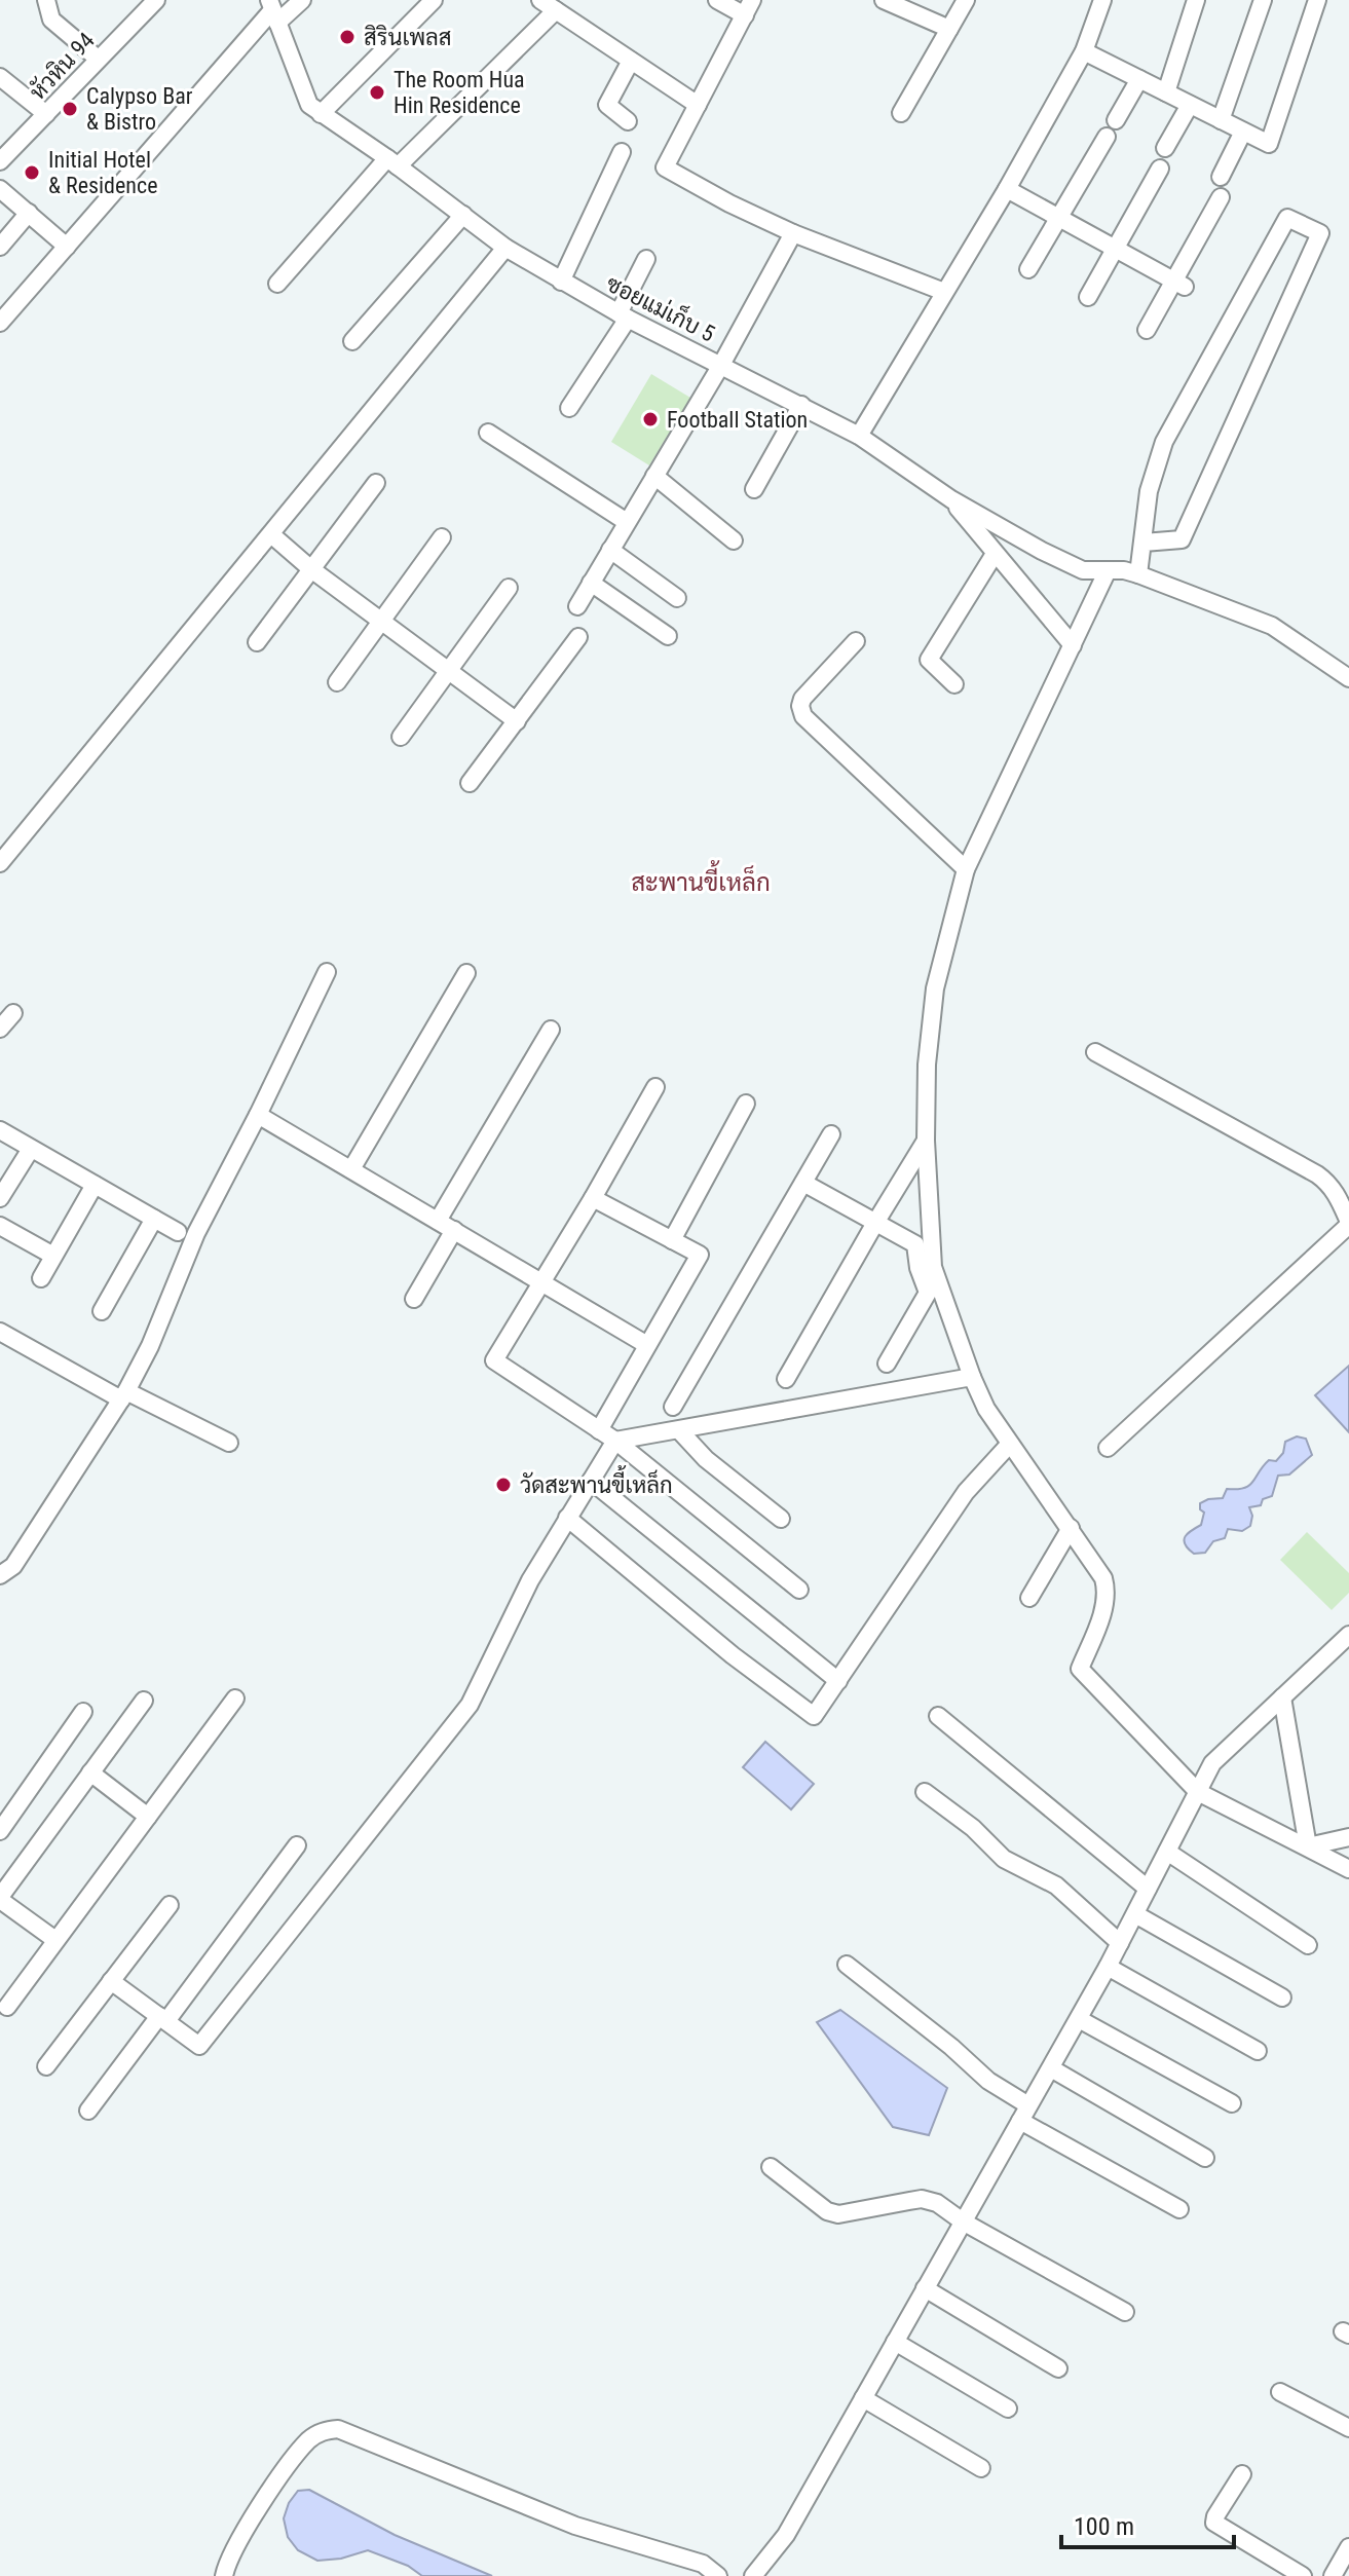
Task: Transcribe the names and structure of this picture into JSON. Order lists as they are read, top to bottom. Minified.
{"streets":{"street":["หัวหิน 94","ซอยแม่เก็บ 5"]},"districts":["สะพานขี้เหล็ก"],"places":["สิรินเพลส","The Room Hua Hin Residence","Calypso Bar & Bistro","Initial Hotel & Residence","Football Station","วัดสะพานขี้เหล็ก"],"scale_bar":"100 m"}
